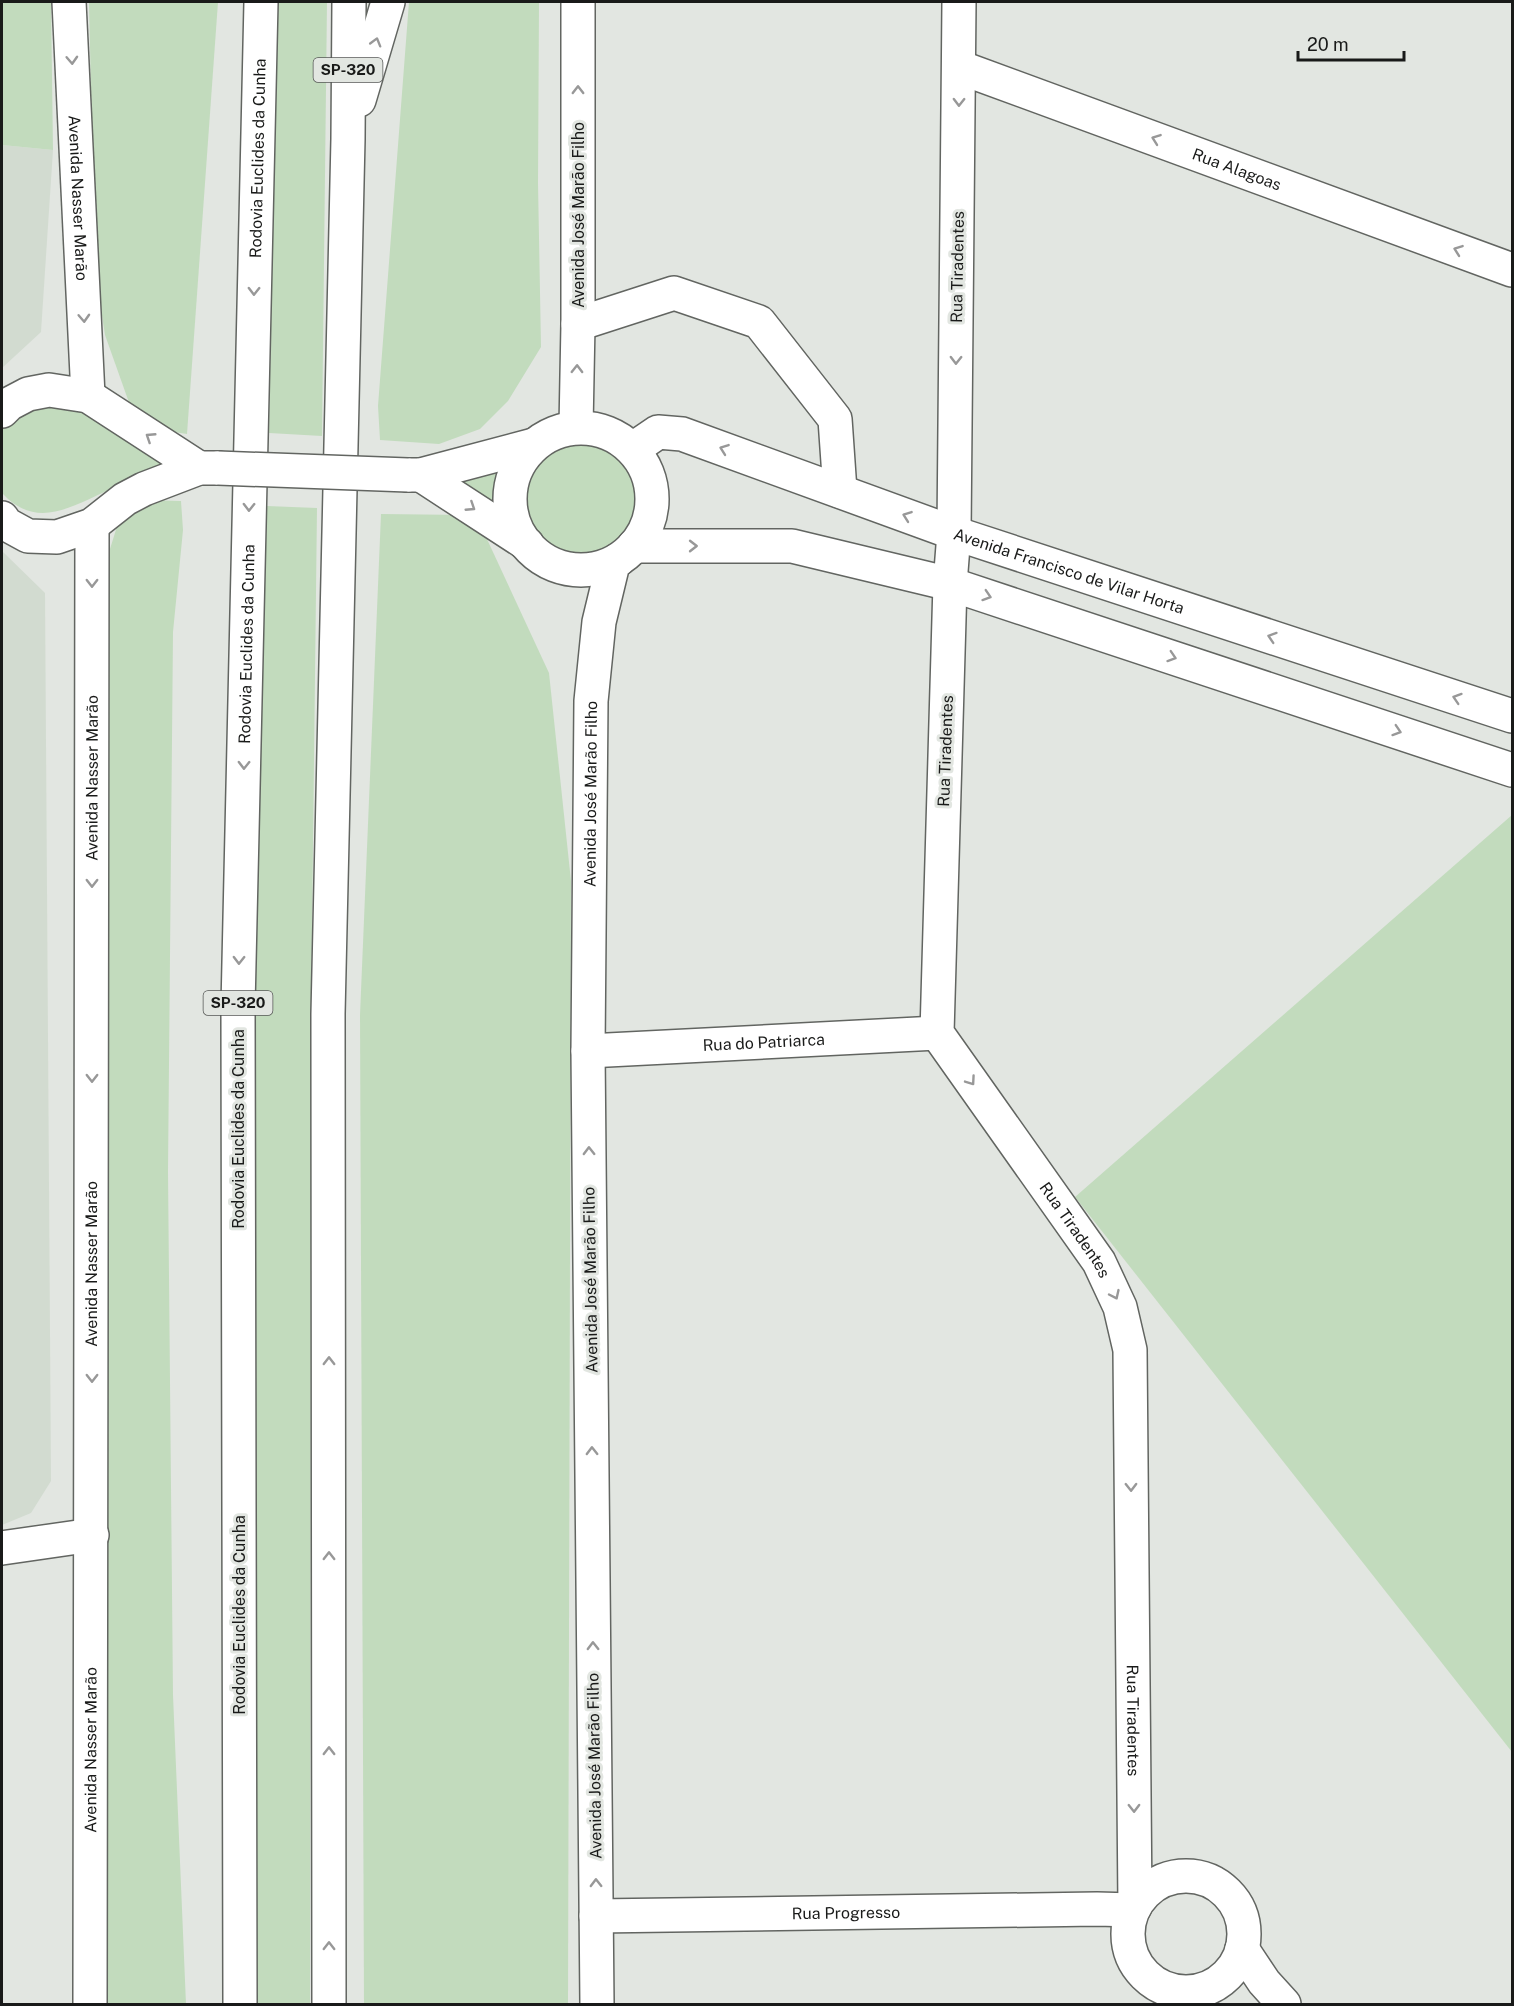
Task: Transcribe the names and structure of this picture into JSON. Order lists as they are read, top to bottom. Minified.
{"streets":{"main road":["SP-320","Rodovia Euclides da Cunha","Rua Alagoas","Avenida Nasser Marão","Avenida José Marão Filho","Rua Tiradentes","Avenida Francisco de Vilar Horta","Rua do Patriarca","Rua Progresso"]},"crossings":[["Rua Alagoas","Rua Tiradentes"],["Avenida José Marão Filho","Avenida Francisco de Vilar Horta"],["Avenida José Marão Filho","Rua do Patriarca"],["Avenida José Marão Filho","Rua Progresso"],["Rua Tiradentes","Avenida Francisco de Vilar Horta"],["Rua Tiradentes","Rua do Patriarca"],["Rua Tiradentes","Rua Progresso"]],"one_way":["Rua Alagoas","Rua Tiradentes"],"scale_bar":"20 m"}
